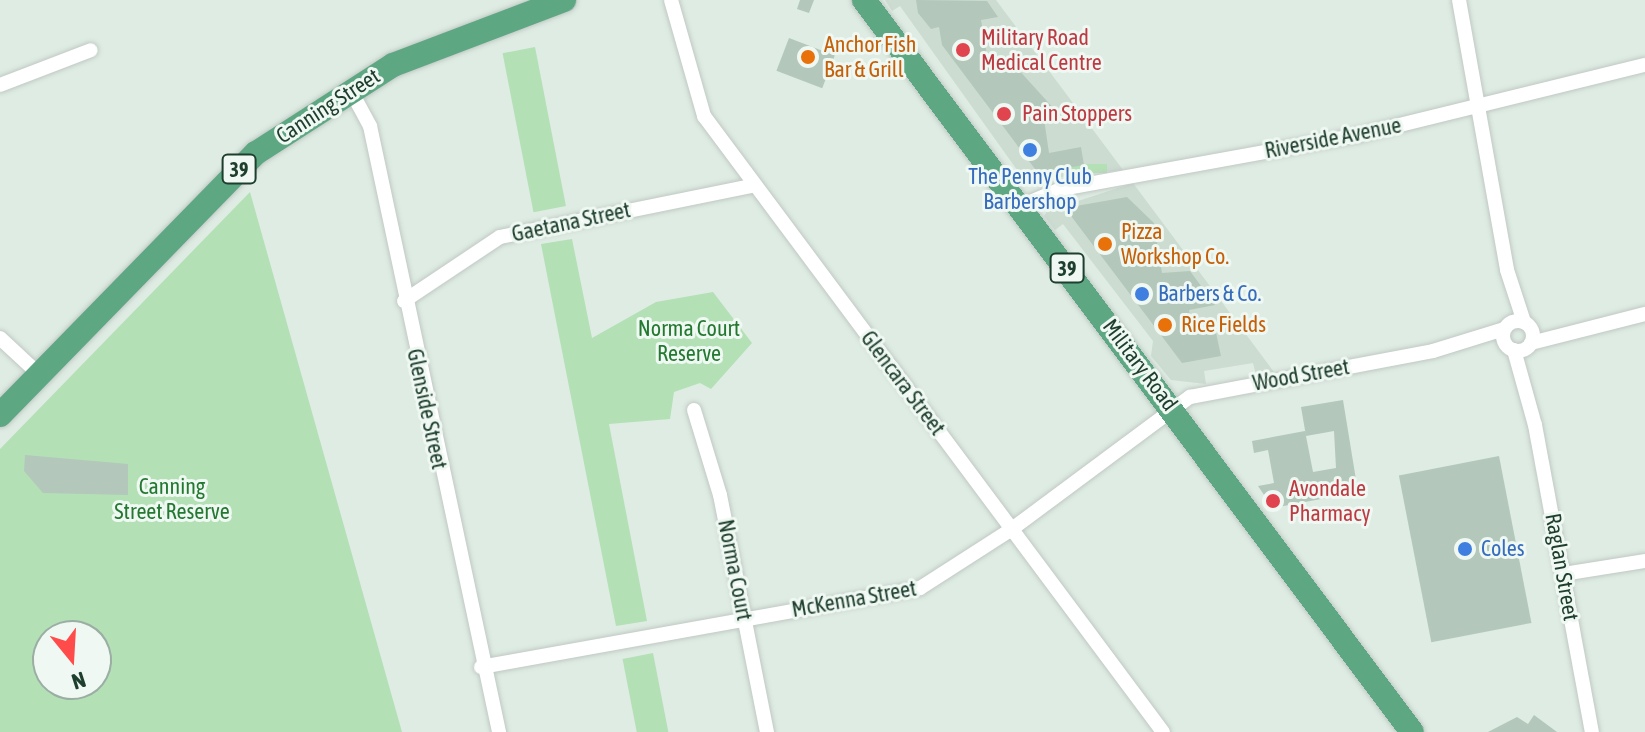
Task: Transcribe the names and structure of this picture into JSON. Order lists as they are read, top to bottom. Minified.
{"streets":{"main road":["Canning Street","39","Military Road"],"street":["Riverside Avenue","Gaetana Street","Wood Street","Glencara Street","Glenside Street","Raglan Street","Norma Court","McKenna Street"]},"crossings":[["Canning Street","Glenside Street"],["Riverside Avenue","Military Road"],["Gaetana Street","Glencara Street"],["Gaetana Street","Glenside Street"],["Military Road","Wood Street"],["Military Road","McKenna Street"],["Wood Street","Raglan Street"],["Wood Street","McKenna Street"],["Glencara Street","McKenna Street"],["Glenside Street","McKenna Street"],["Norma Court","McKenna Street"]],"parks":["Norma Court Reserve","Canning Street Reserve"],"places":["Military Road Medical Centre","Anchor Fish Bar & Grill","Pain Stoppers","The Penny Club Barbershop","Pizza Workshop Co.","Barbers & Co.","Rice Fields","Avondale Pharmacy","Coles"],"north":"bottom"}
